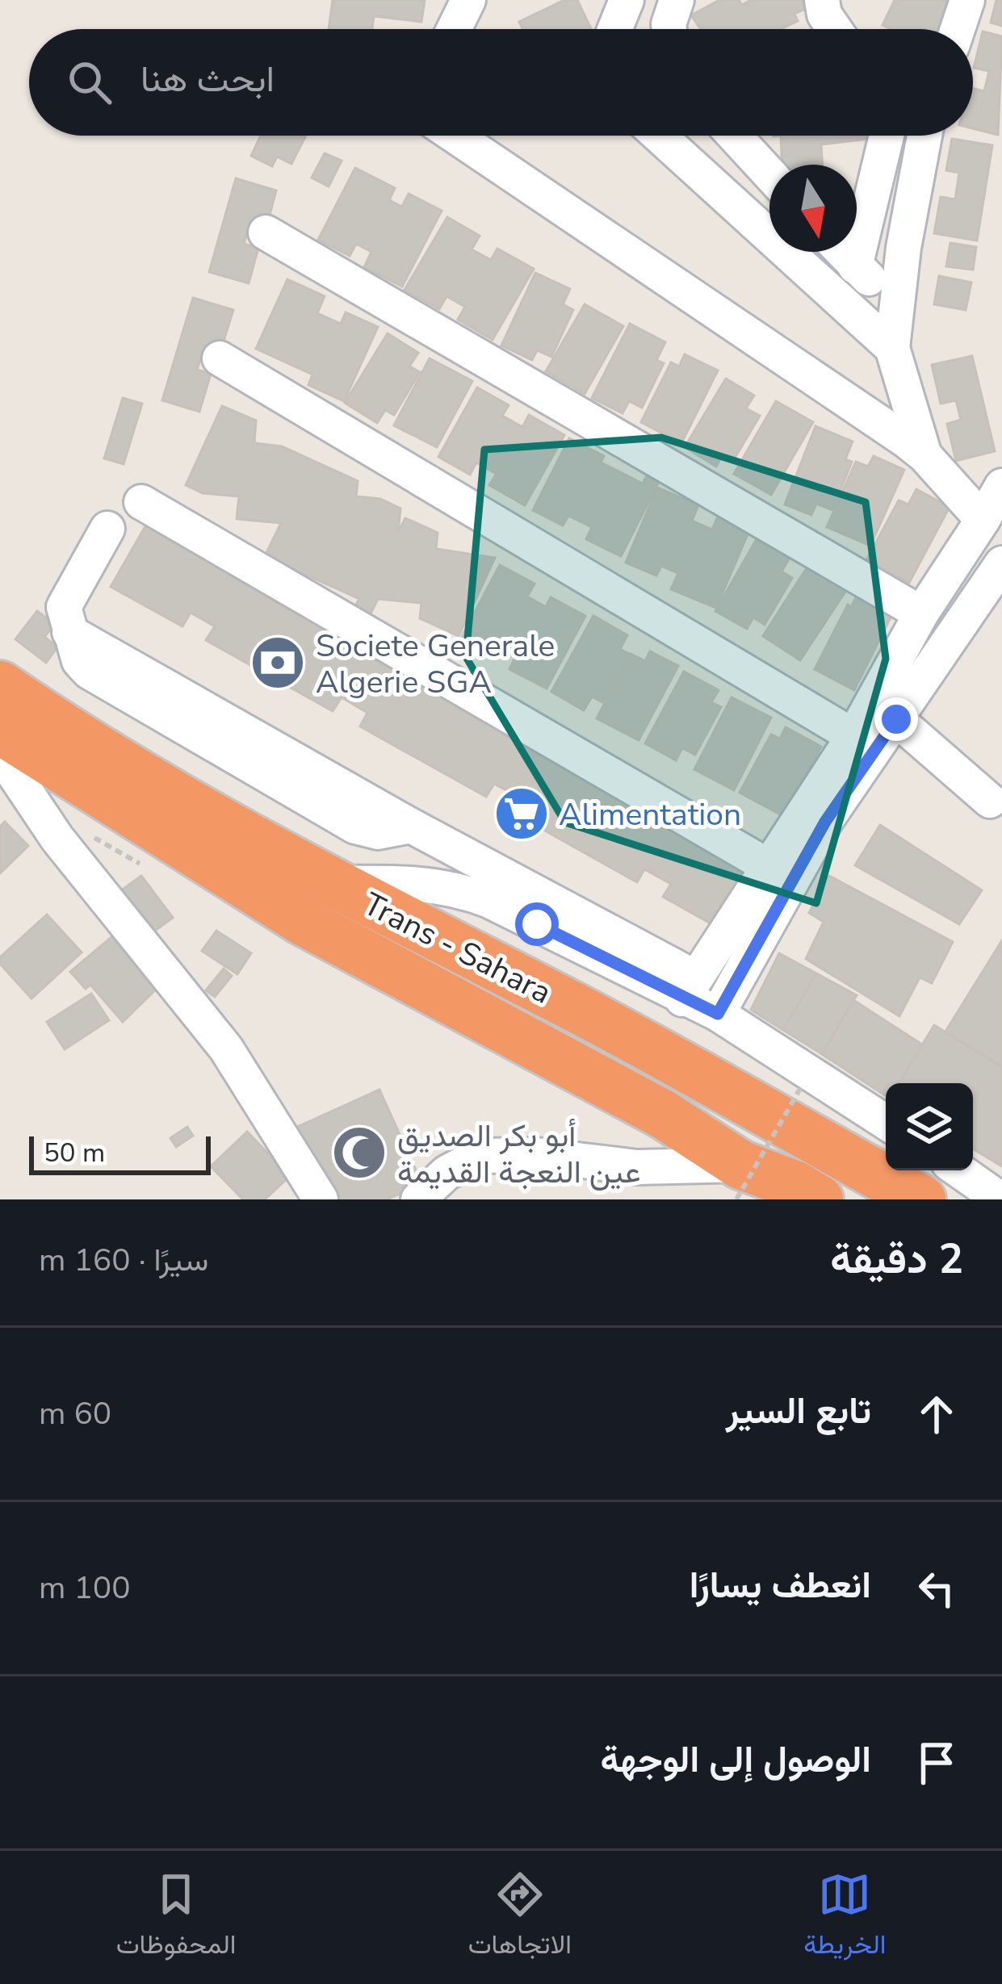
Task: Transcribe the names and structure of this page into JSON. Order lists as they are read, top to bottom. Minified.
{"streets":{"highway":["Trans - Sahara"]},"places":{"bank":["Societe Generale Algerie SGA"],"supermarket":["Alimentation"],"mosque":["أبو بكر الصديق عين النعجة القديمة"]},"scale_bar":"50 m","north":"bottom","page":{"search":"ابحث هنا","scale":"50 m","heading":["2 دقيقة","سيرًا · 160 m"],"list":[["تابع السير","60 m"],["انعطف يسارًا","100 m"],"الوصول إلى الوجهة"],"nav":["الخريطة","الاتجاهات","المحفوظات"]}}
